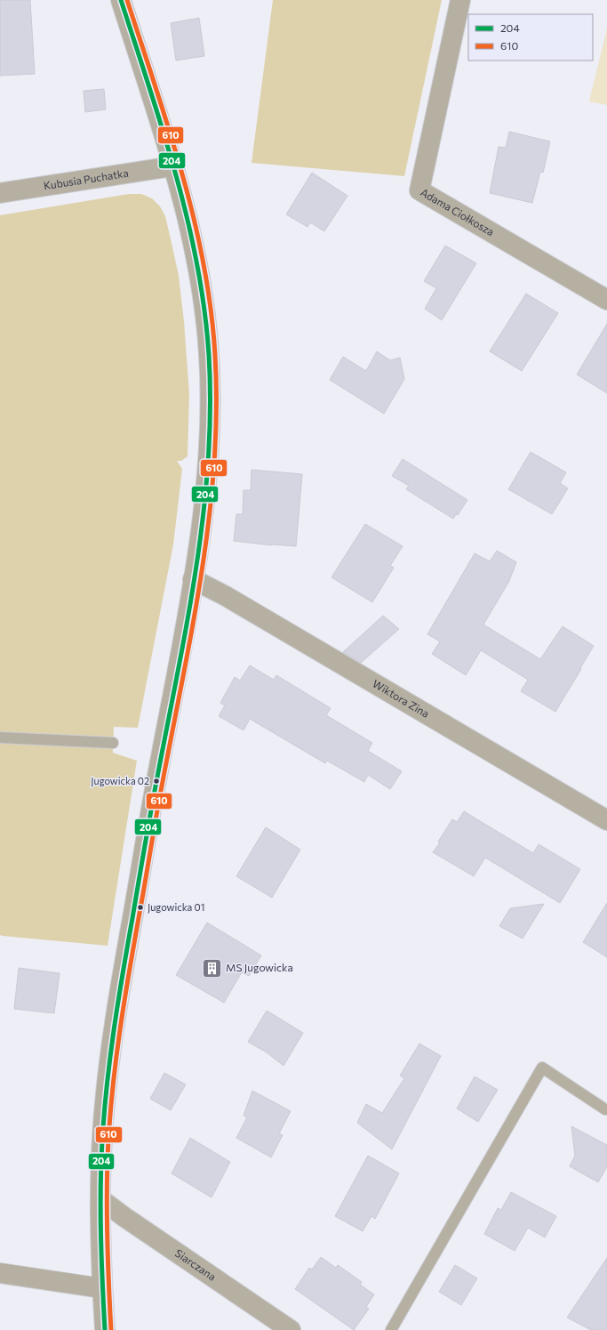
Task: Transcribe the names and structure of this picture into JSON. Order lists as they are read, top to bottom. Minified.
{"streets":{"street":["Kubusia Puchatka","Adama Ciołkosza","Wiktora Zina","Siarczana"]},"places":{"other":["Jugowicka 02","Jugowicka 01"],"building":["MS Jugowicka"]},"lines":["transit line 204","transit line 610"],"legend":["204","610"]}
